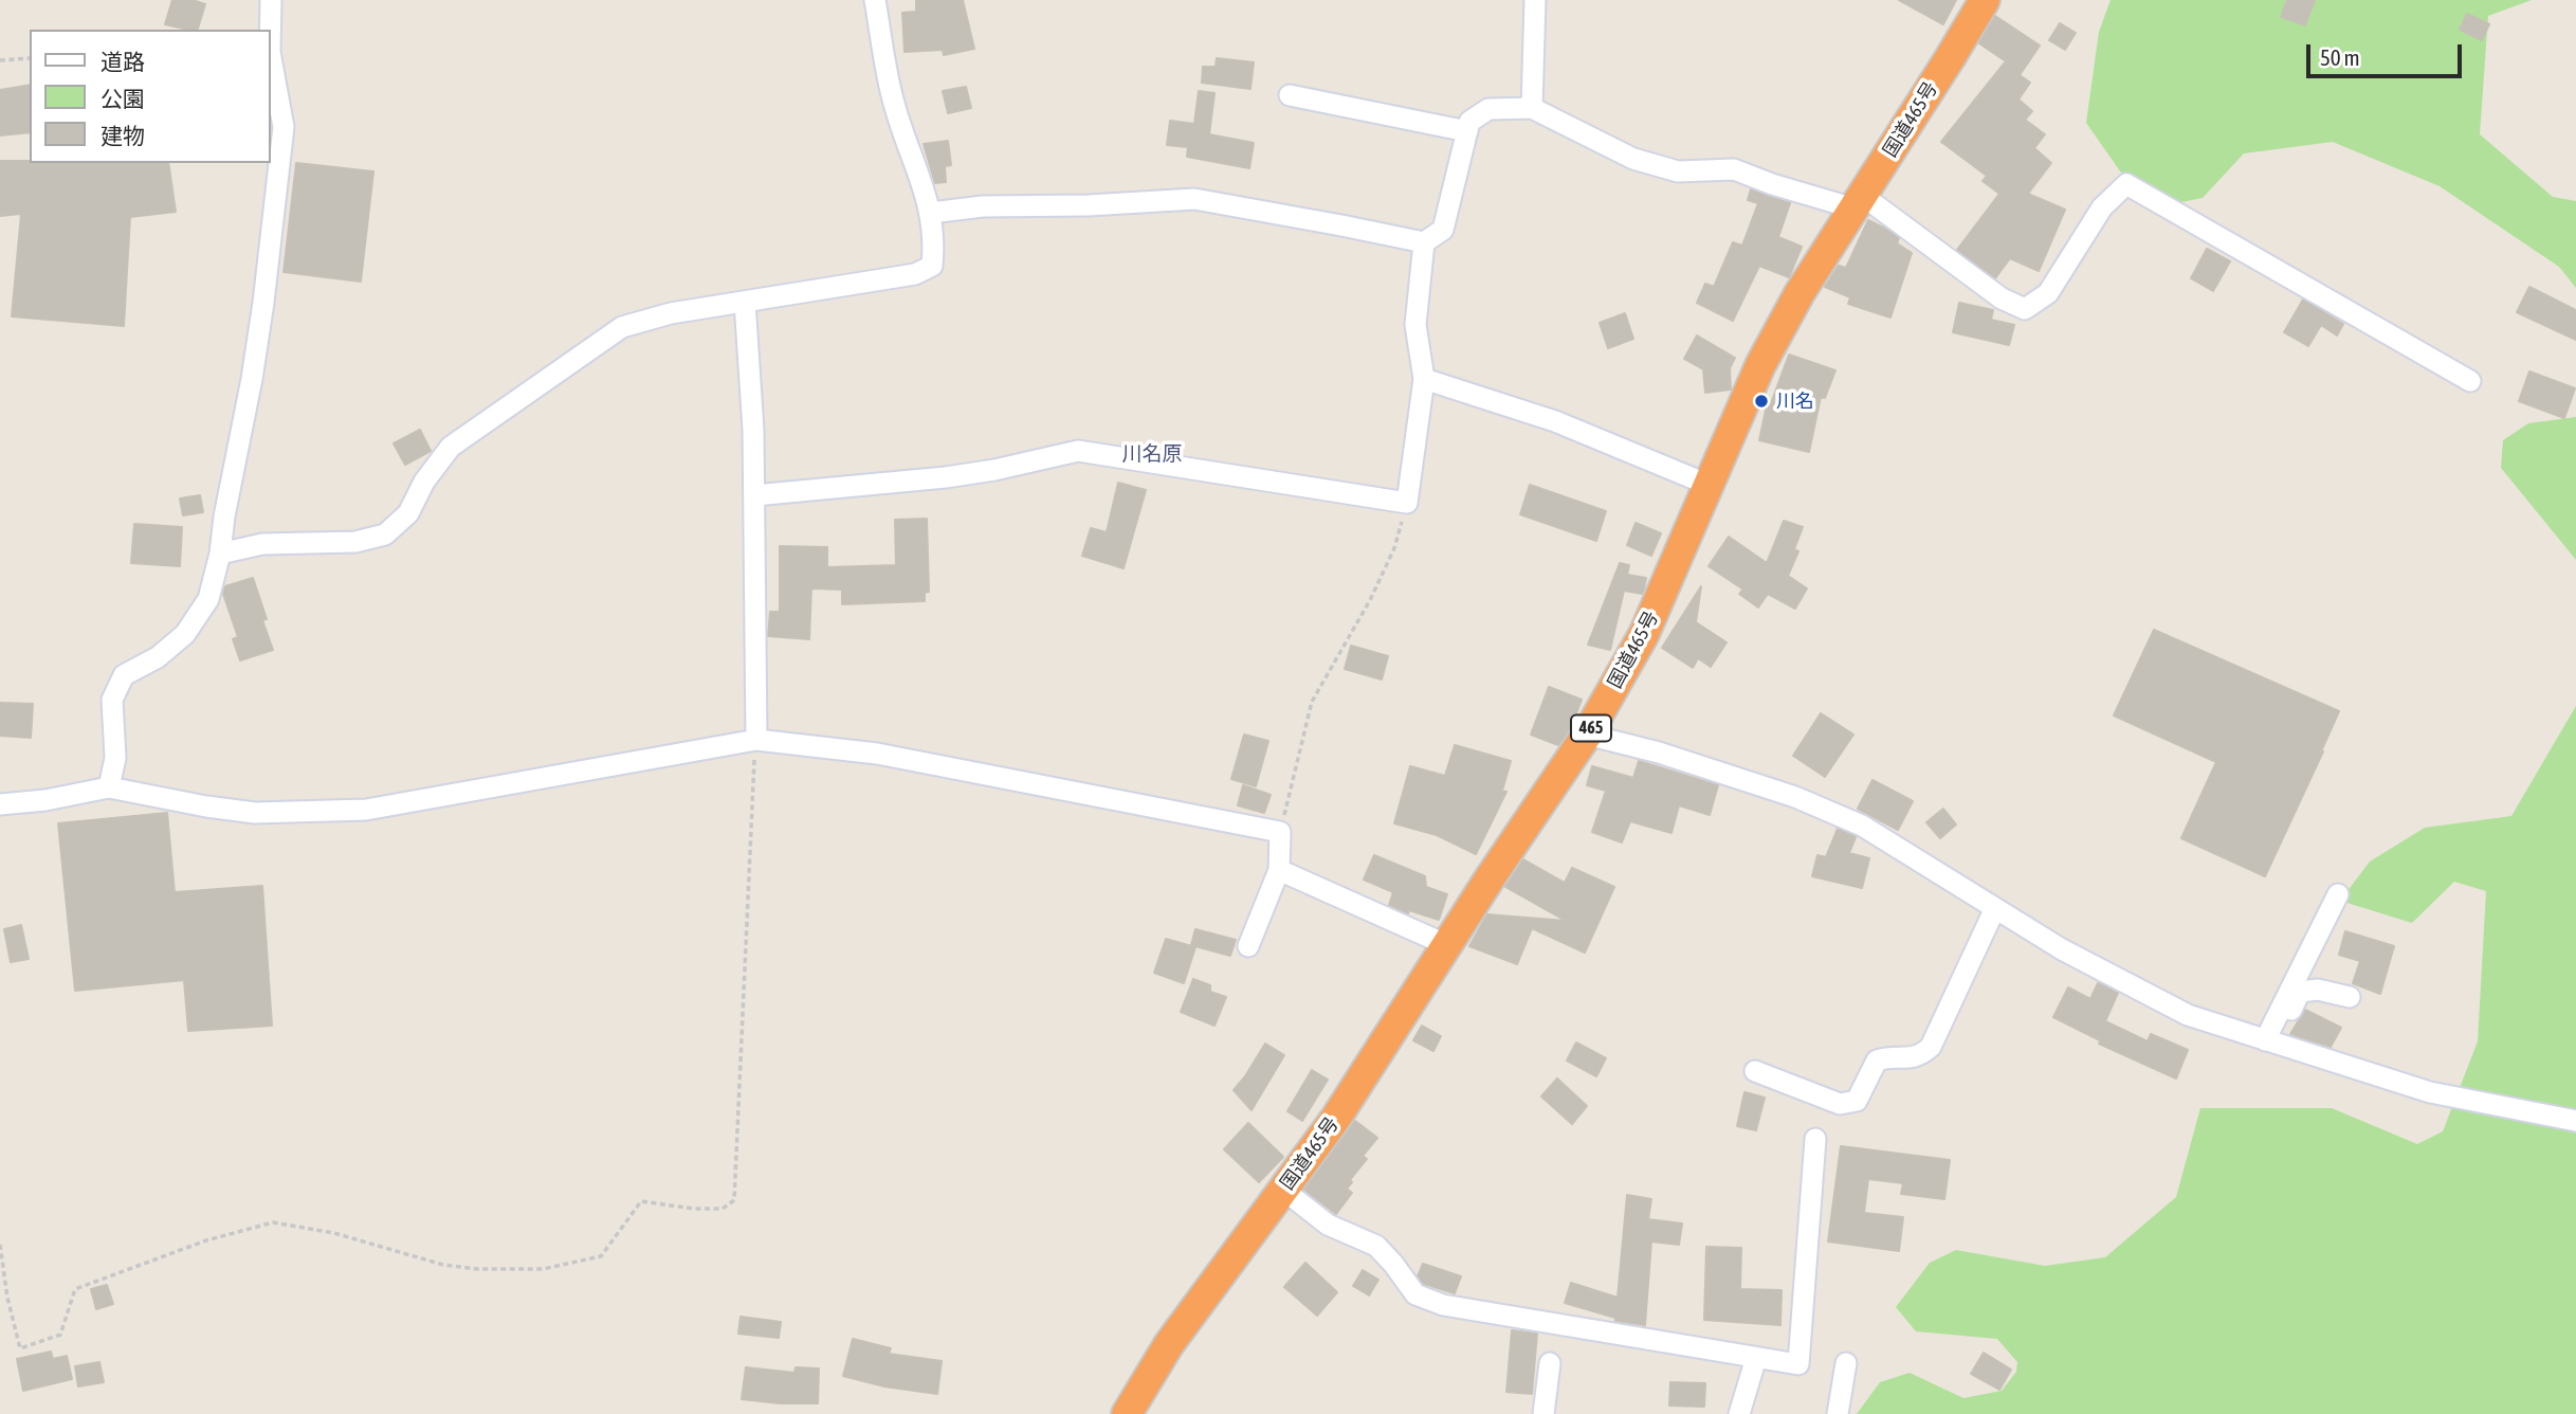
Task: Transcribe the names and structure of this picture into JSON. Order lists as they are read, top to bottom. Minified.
{"streets":{"highway":["国道465号","465"]},"districts":["川名原"],"places":["川名"],"legend":["道路","公園","建物"],"scale_bar":"50 m"}
